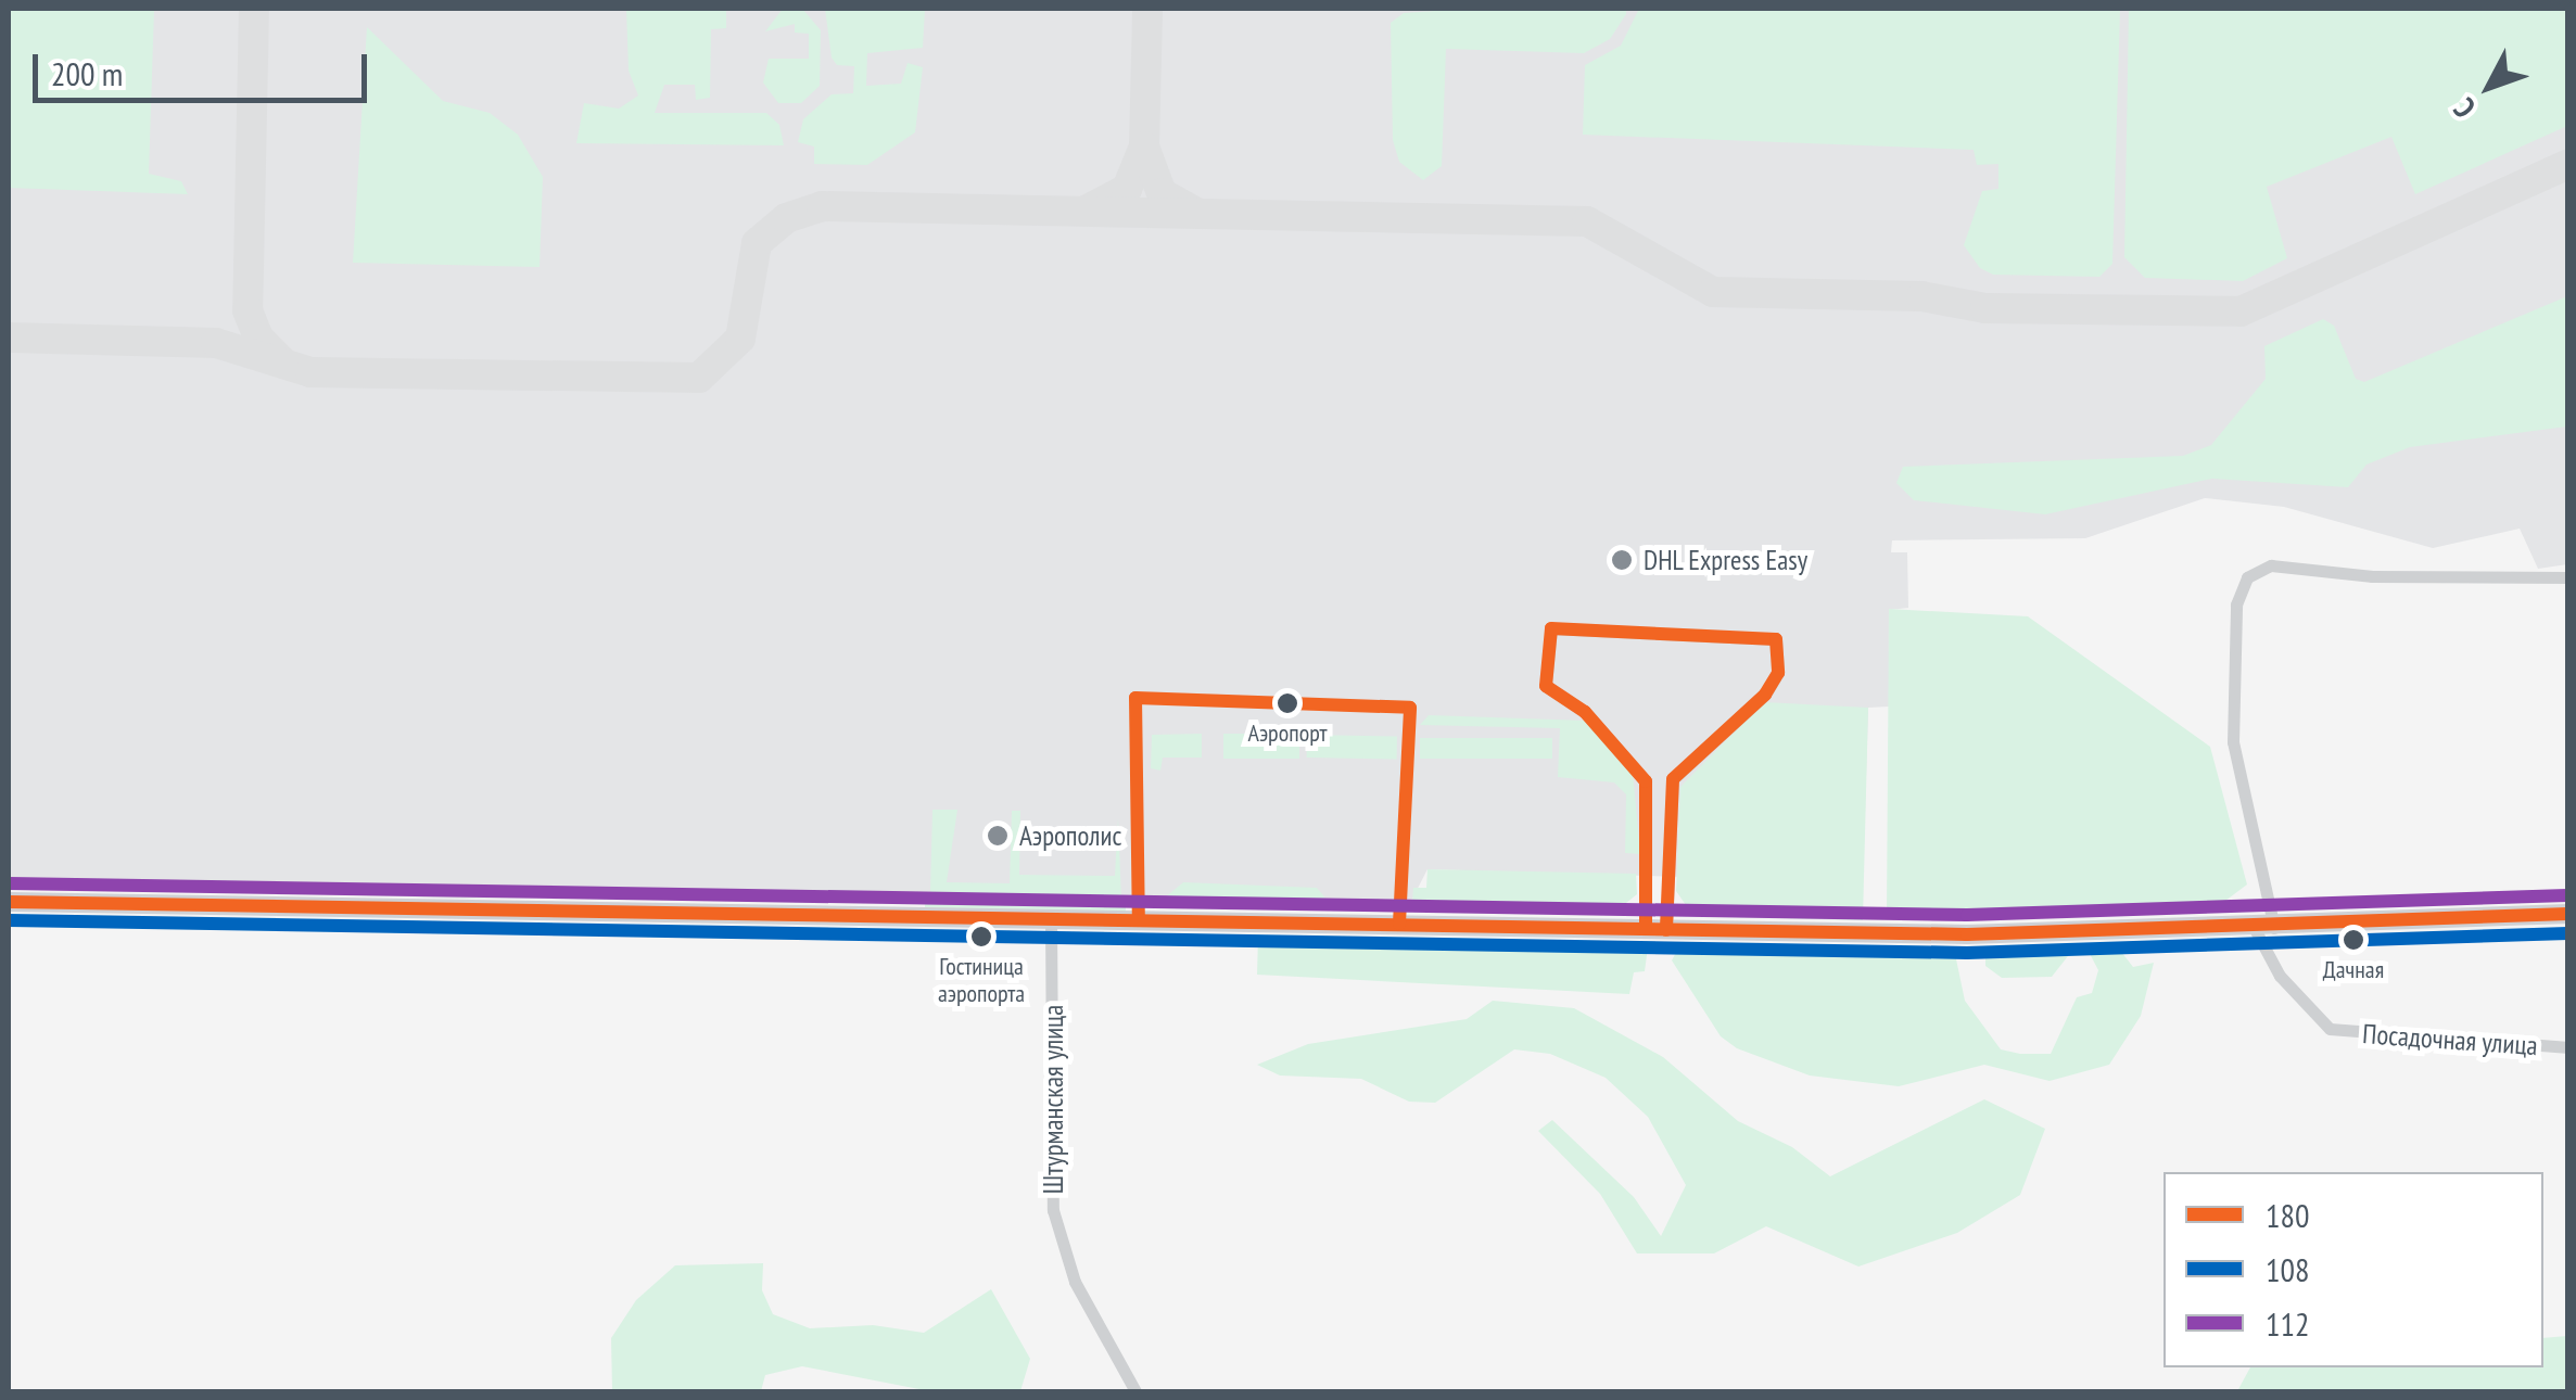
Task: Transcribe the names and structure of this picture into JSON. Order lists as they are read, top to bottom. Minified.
{"streets":{"street":["Посадочная улица","Штурманская улица"]},"places":["DHL Express Easy","Аэропорт","Аэрополис","Гостиница аэропорта","Дачная"],"lines":["transit line 180","transit line 112","transit line 108"],"legend":["180","108","112"],"scale_bar":"200 m","north":"bottom left"}
